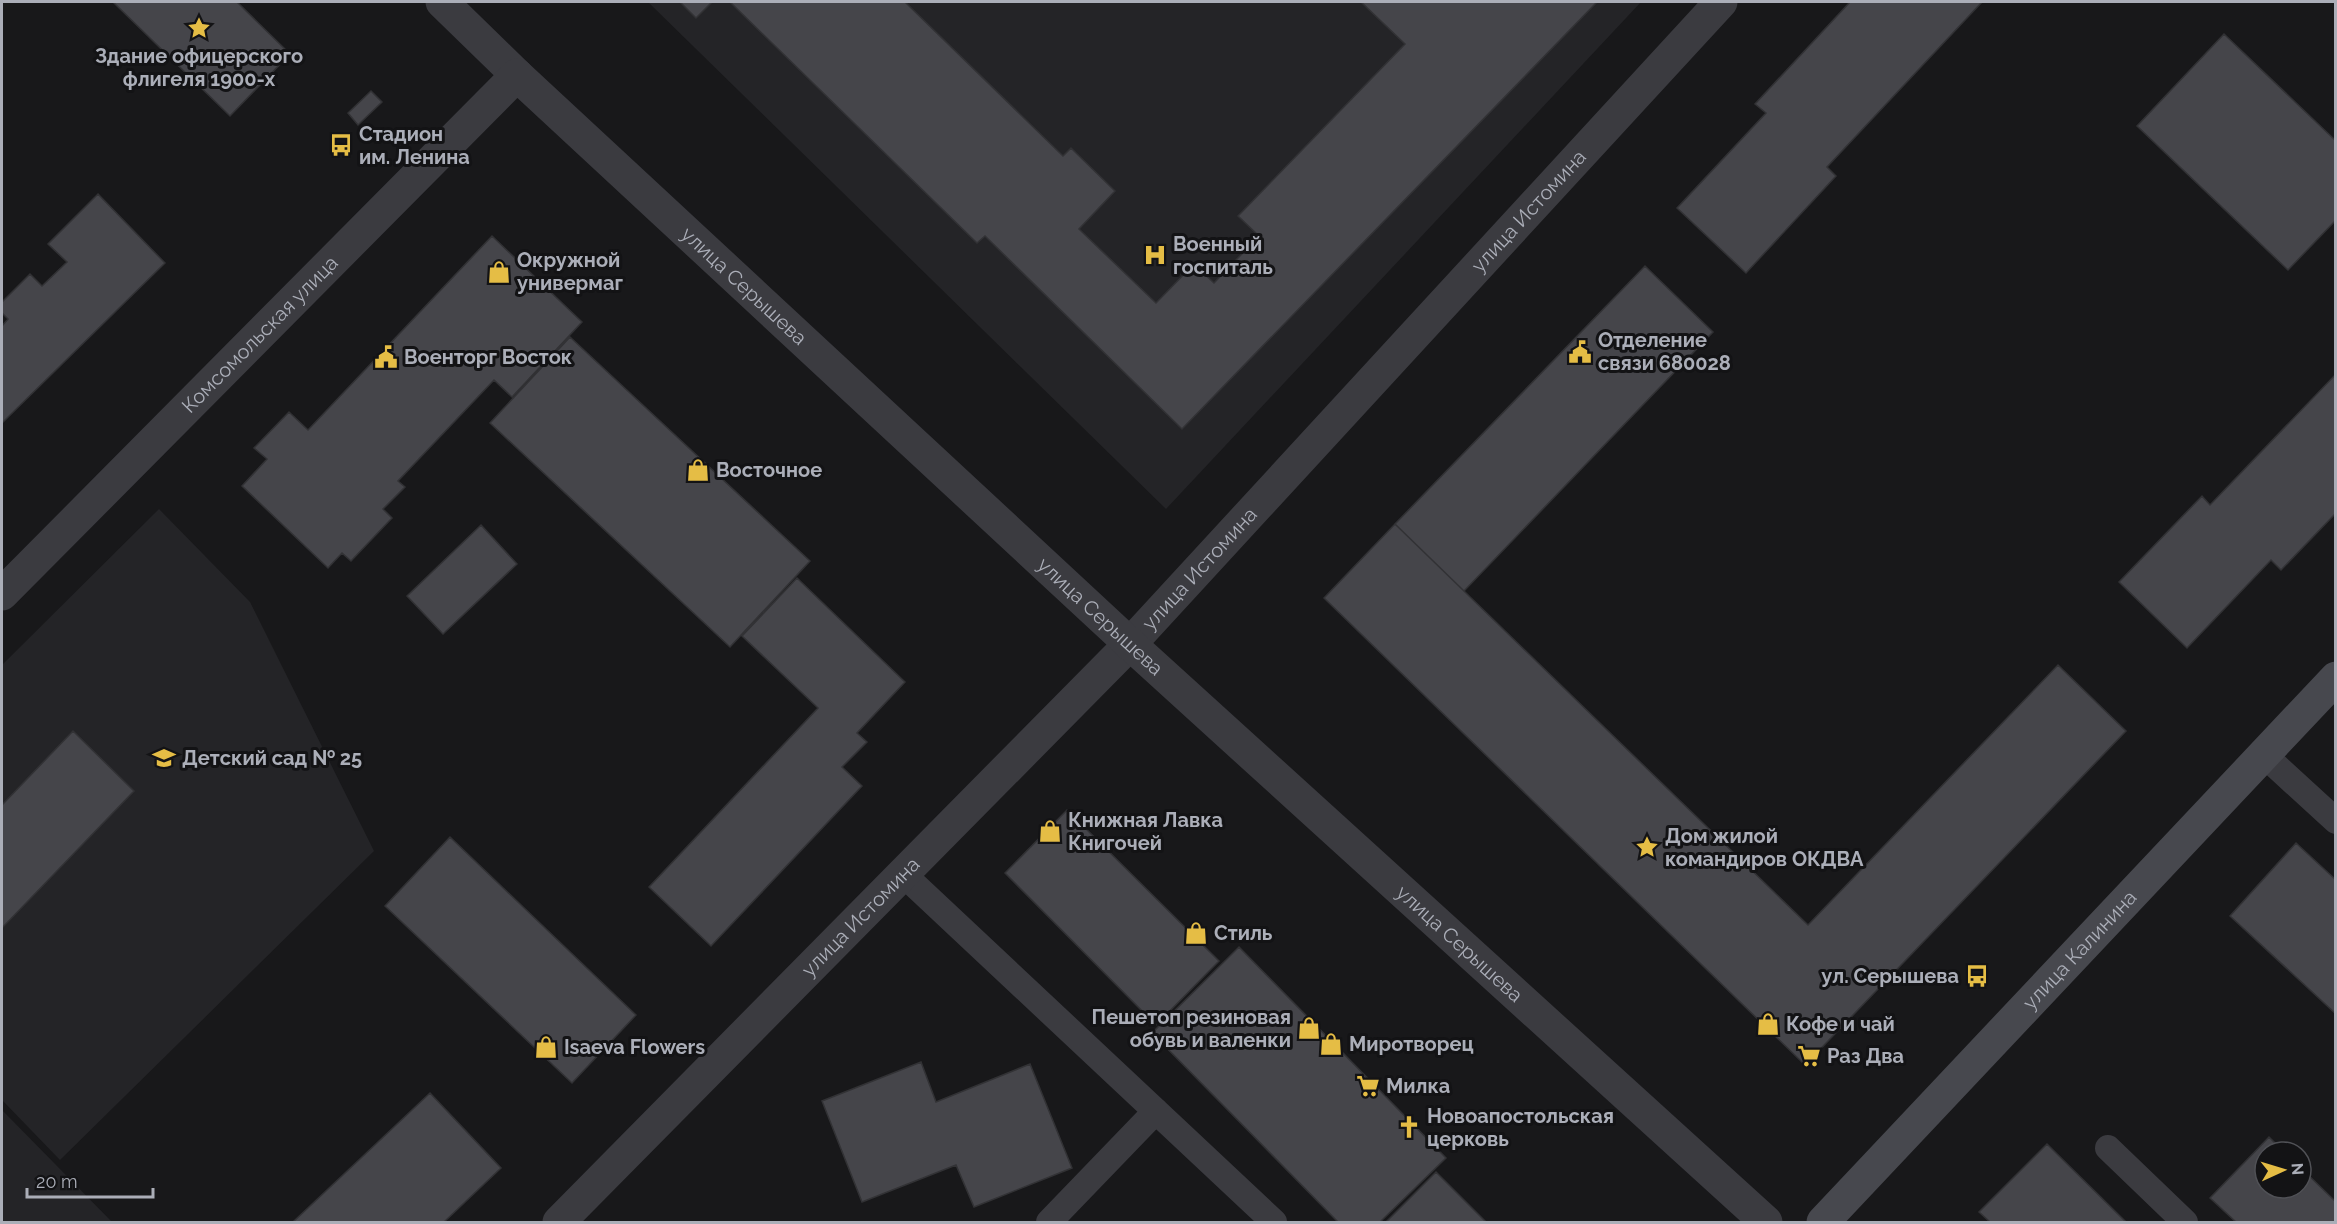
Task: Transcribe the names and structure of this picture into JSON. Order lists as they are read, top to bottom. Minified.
{"streets":{"main road":["улица Калинина"],"street":["улица Истомина","улица Серышева","Комсомольская улица"]},"crossings":[["улица Истомина","улица Серышева"],["улица Серышева","Комсомольская улица"]],"places":{"place":["Здание офицерского флигеля 1900-х","Дом жилой командиров ОКДВА"],"bus stop":["Стадион им. Ленина","ул. Серышева"],"hospital":["Военный госпиталь"],"shop":["Окружной универмаг","Восточное","Книжная Лавка Книгочей","Стиль","Кофе и чай","Пешетоп резиновая обувь и валенки","Миротворец","Isaeva Flowers"],"public building":["Отделение связи 680028","Военторг Восток"],"school or university":["Детский сад № 25"],"supermarket":["Раз Два","Милка"],"church":["Новоапостольская церковь"]},"scale_bar":"20 m","north":"right"}
